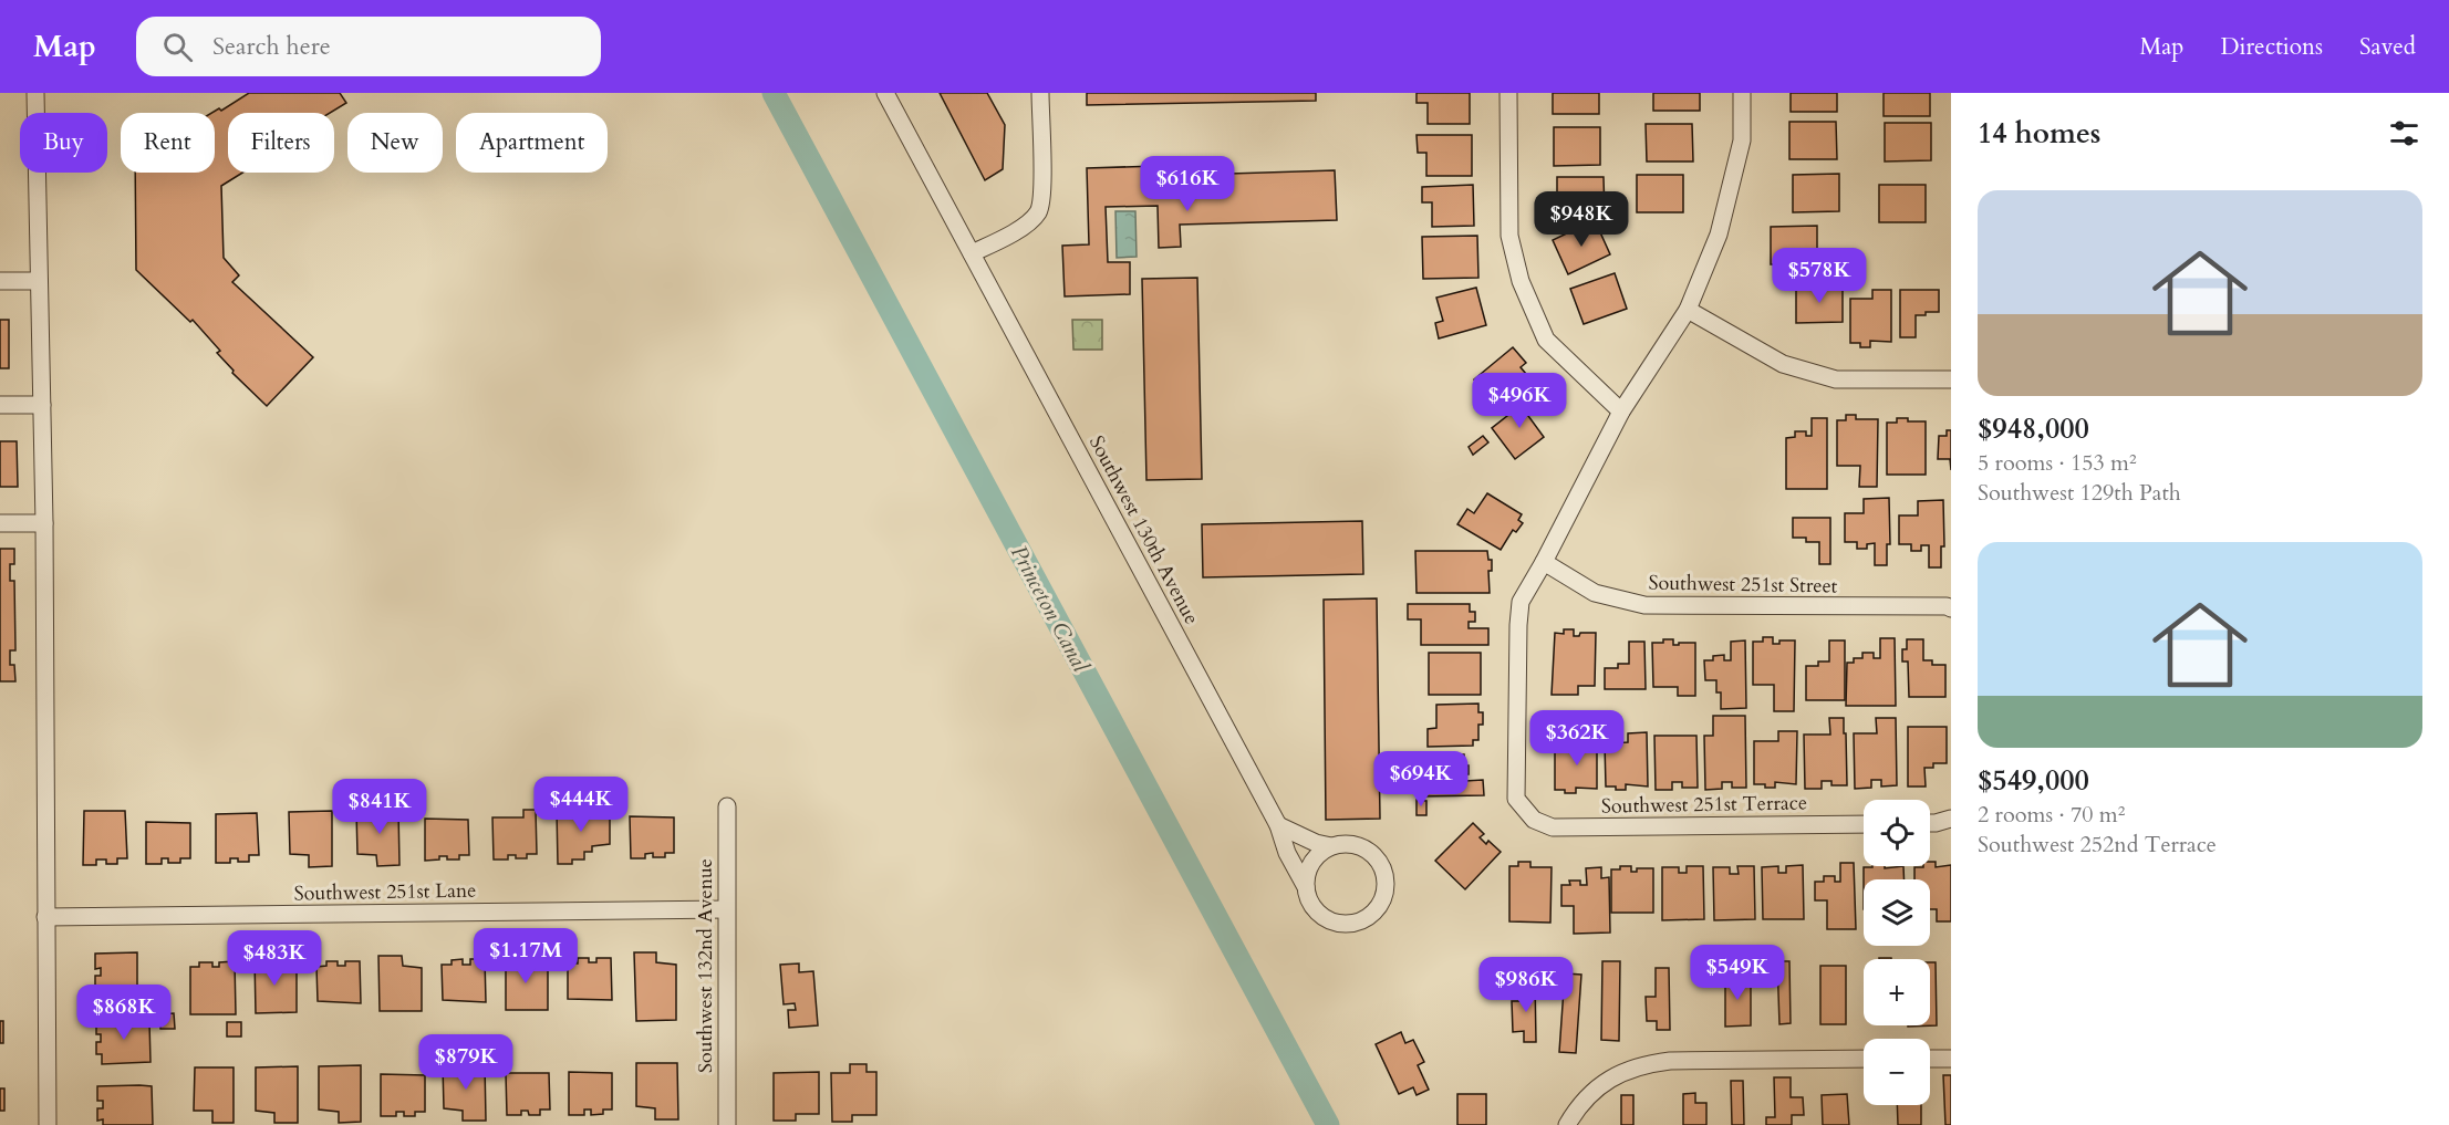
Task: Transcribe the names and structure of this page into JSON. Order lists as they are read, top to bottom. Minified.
{"streets":{"street":["Southwest 130th Avenue","Southwest 251st Street","Southwest 251st Terrace","Southwest 251st Lane","Southwest 132nd Avenue"]},"crossings":[["Southwest 251st Street","Southwest 251st Terrace"],["Southwest 251st Lane","Southwest 132nd Avenue"]],"water":["Princeton Canal"],"page":{"header":"Map","search":"Search here","nav":["Map","Directions","Saved"],"heading":"14 homes","chip":["Buy","Rent","Filters","New","Apartment"],"price":["$616K","$948K","$578K","$496K","$362K","$694K","$444K","$841K","$1.17M","$483K","$549K","$986K","$868K","$879K"],"list":[{"name":"$948,000","note":"5 rooms · 153 m² · Southwest 129th Path"},{"name":"$549,000","note":"2 rooms · 70 m² · Southwest 252nd Terrace"}],"map_buttons":["+","−"]}}
